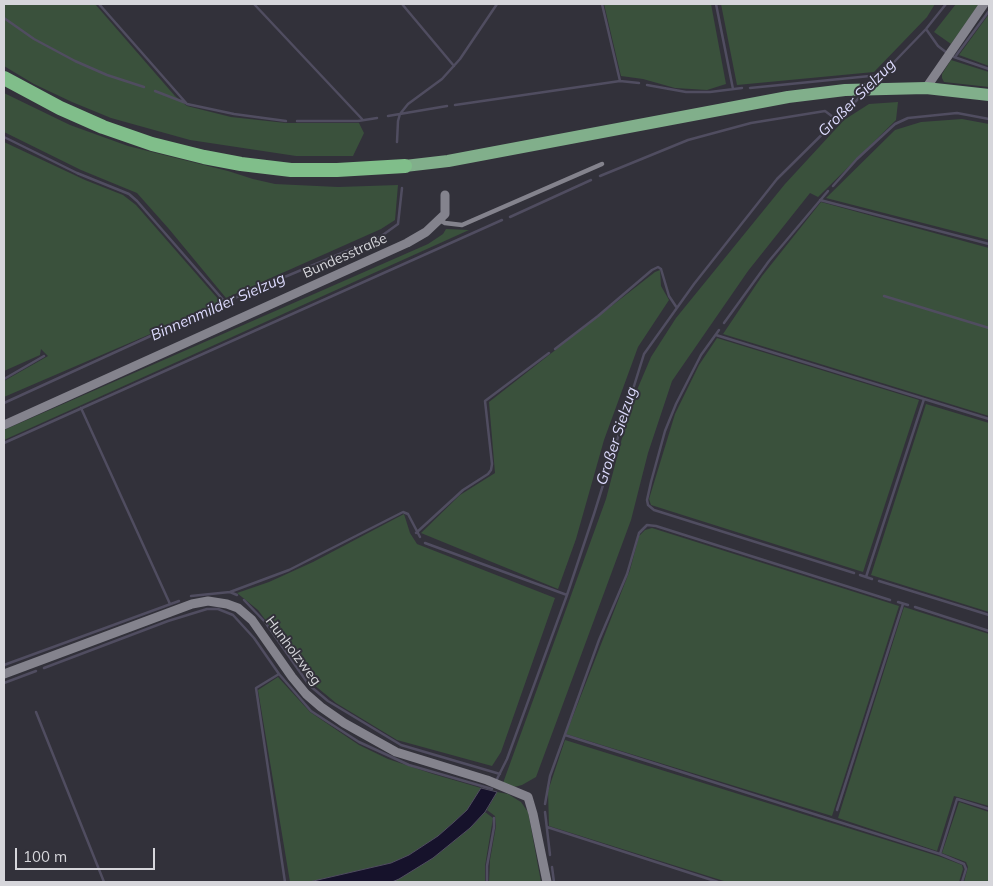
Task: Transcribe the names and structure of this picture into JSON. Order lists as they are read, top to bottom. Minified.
{"streets":{"street":["Bundesstraße","Hunholzweg"]},"water":["Großer Sielzug","Binnenmilder Sielzug"],"scale_bar":"100 m"}
